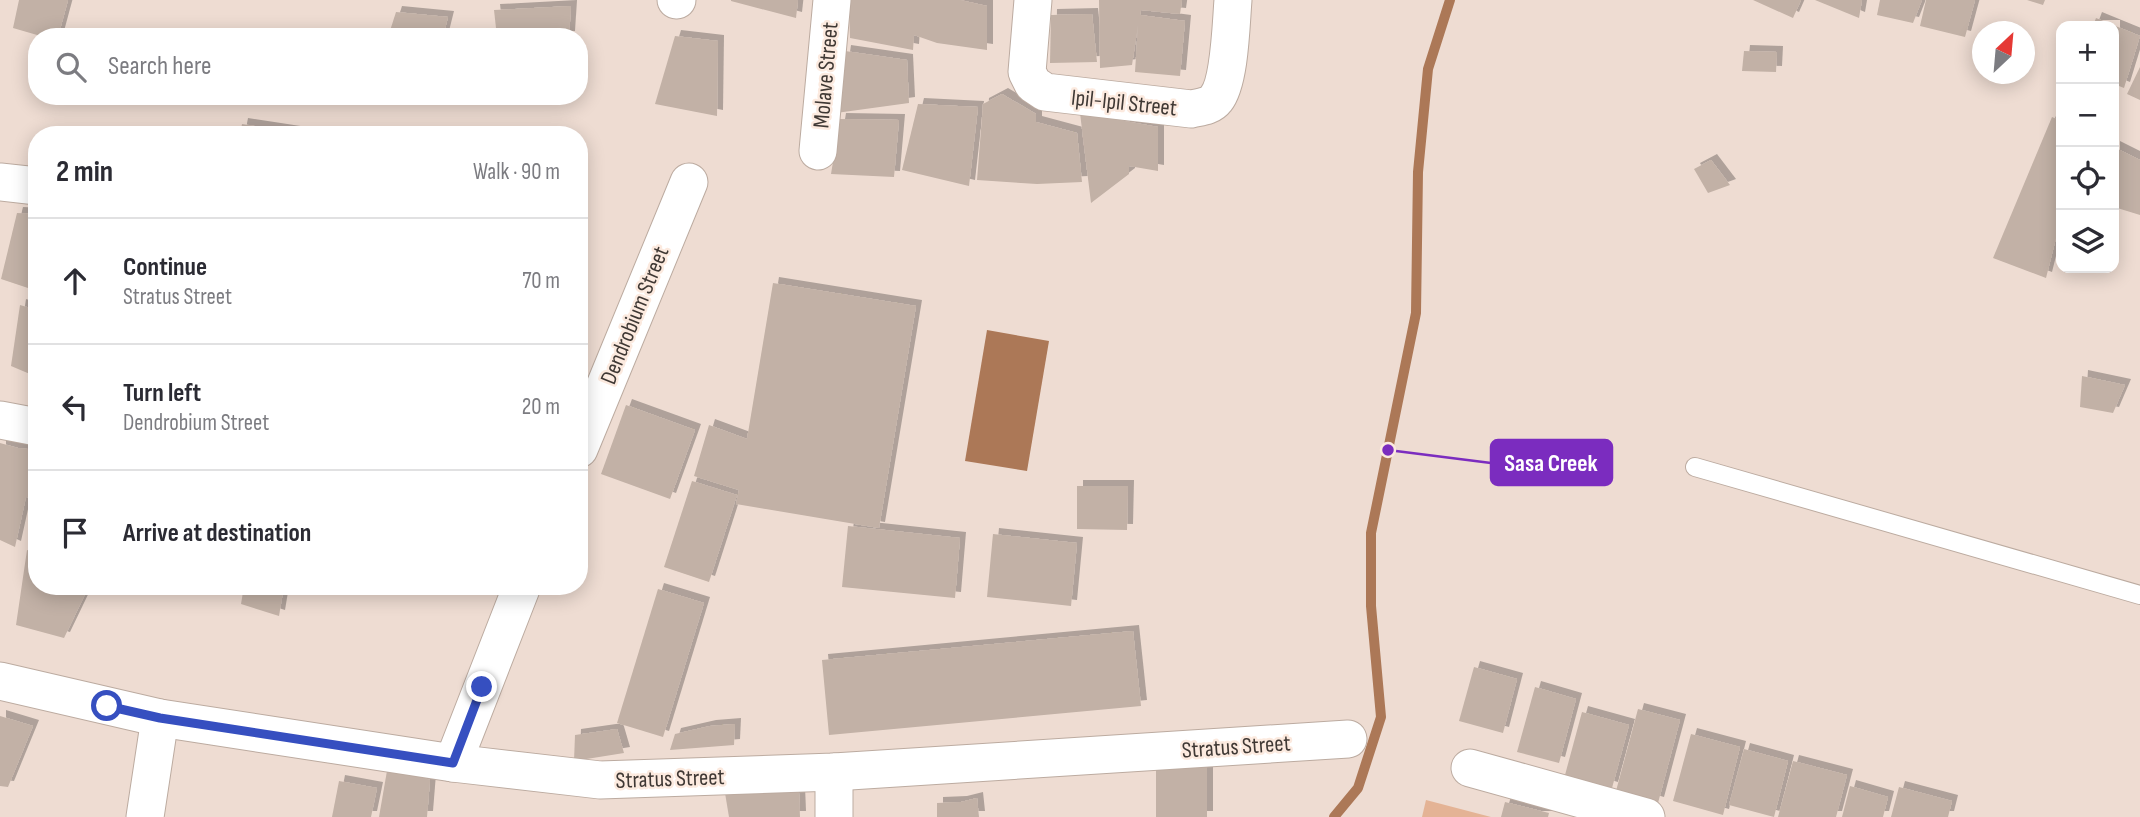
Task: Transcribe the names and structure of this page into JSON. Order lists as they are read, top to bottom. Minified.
{"streets":{"street":["Molave Street","Ipil-Ipil Street","Dendrobium Street","Stratus Street"]},"places":["Sasa Creek"],"north":"top right","page":{"map_buttons":["+","−"],"search":"Search here","heading":["2 min","Walk · 90 m"],"list":[["Continue","Stratus Street","70 m"],["Turn left","Dendrobium Street","20 m"],"Arrive at destination"]}}
